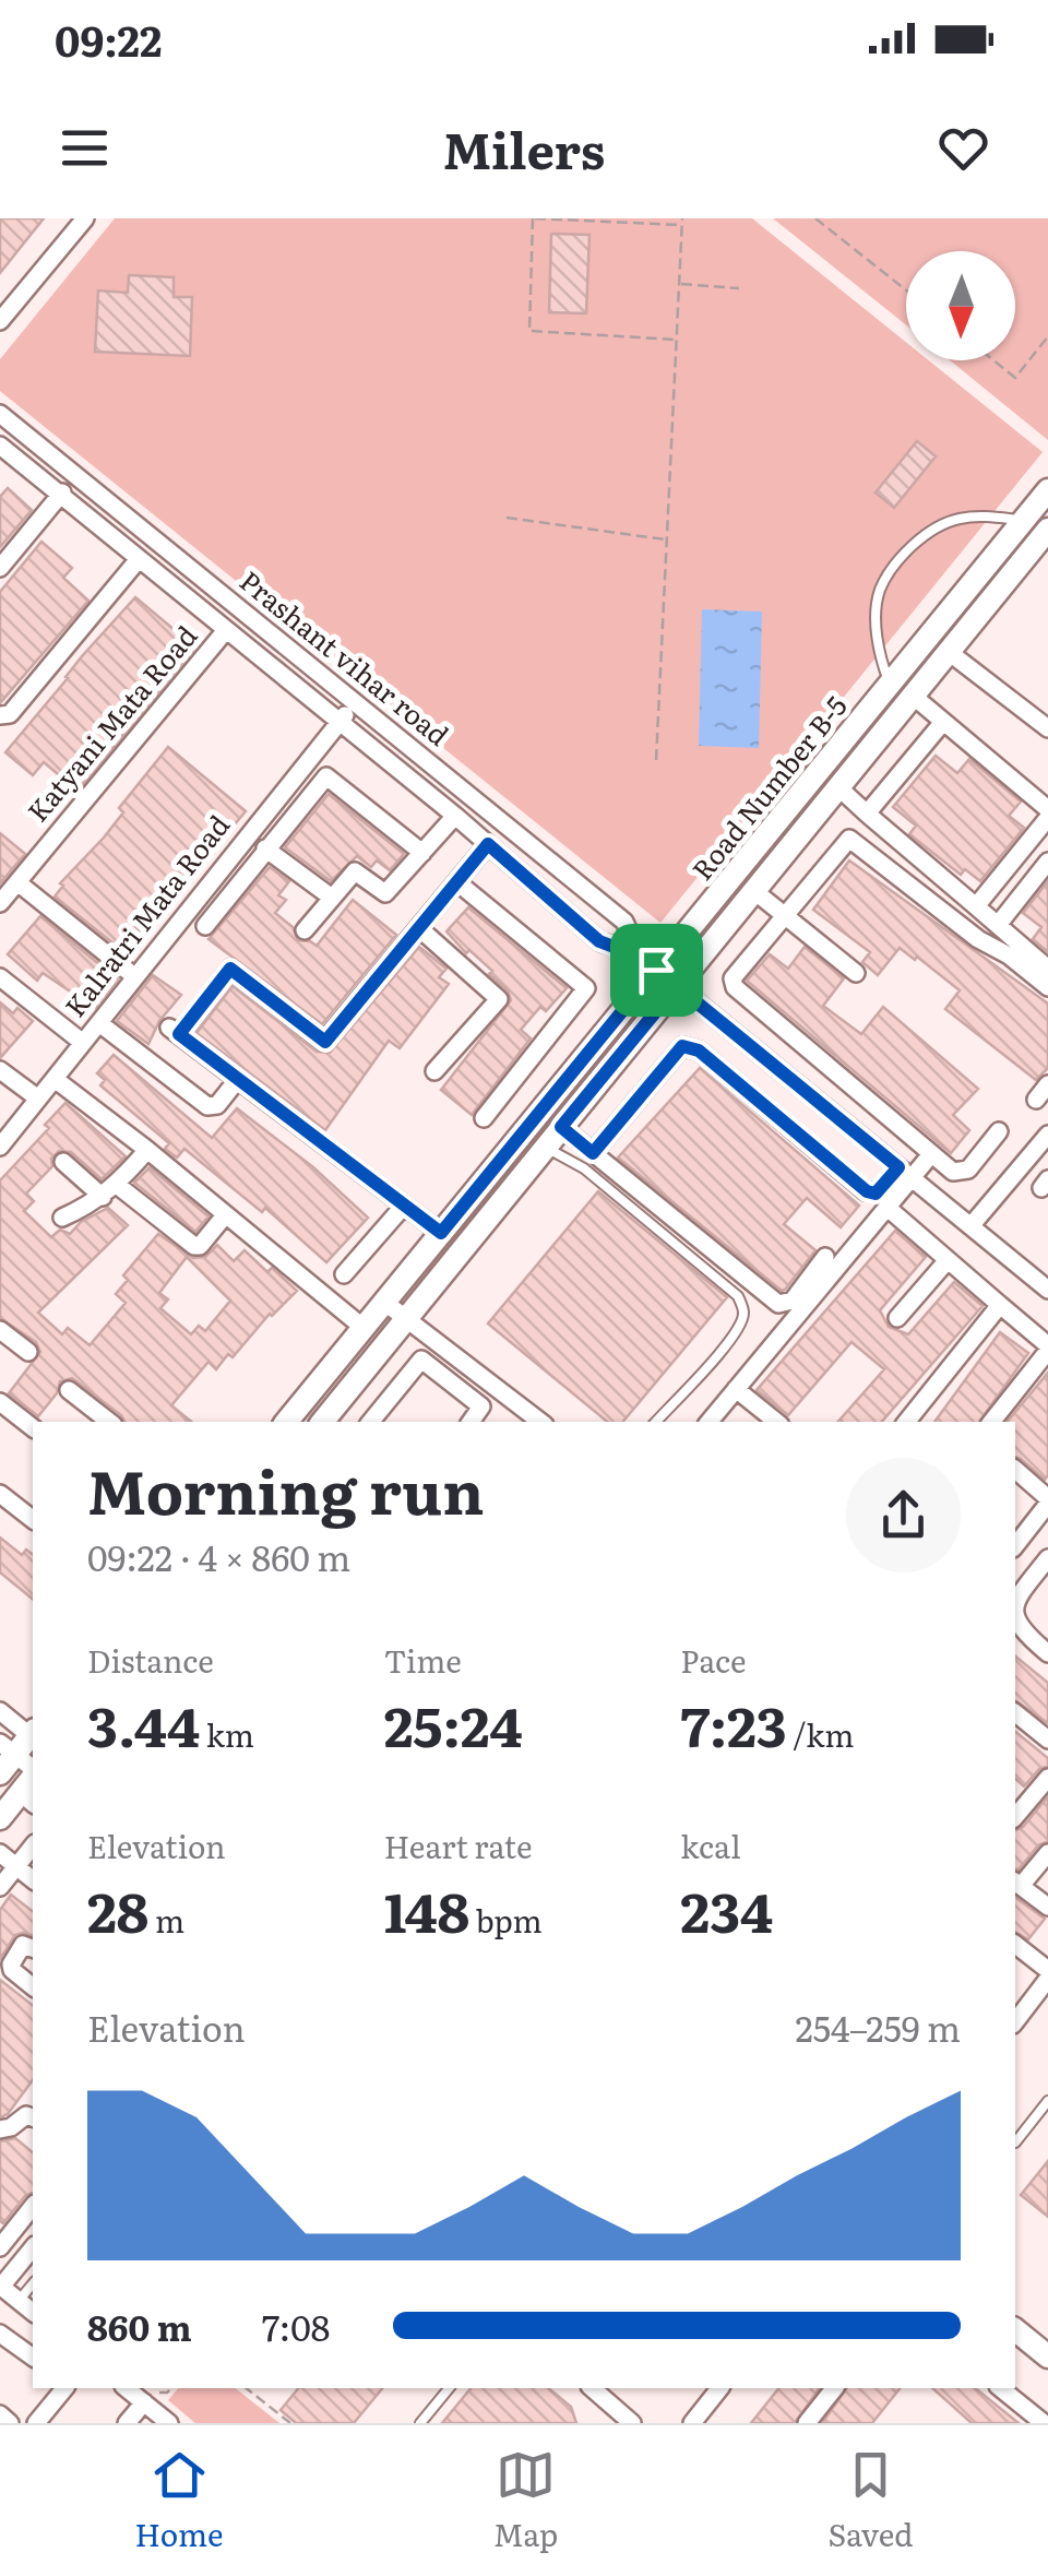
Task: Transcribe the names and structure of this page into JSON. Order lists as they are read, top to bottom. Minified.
{"streets":{"street":["Prashant vihar road","Katyani Mata Road","Road Number B-5","Kalratri Mata Road"]},"crossings":[["Prashant vihar road","Katyani Mata Road"],["Prashant vihar road","Road Number B-5"],["Prashant vihar road","Kalratri Mata Road"]],"north":"bottom","page":{"status":"09:22","header":"Milers","heading":["Morning run","09:22 · 4 × 860 m"],"stats":[["Distance","3.44 km"],["Time","25:24"],["Pace","7:23 /km"],["Elevation","28 m"],["Heart rate","148 bpm"],["kcal","234"]],"chart":["Elevation","254–259 m"],"list":[{"name":"860 m","note":"7:08"}],"tabs":["Home","Map","Saved"]}}
